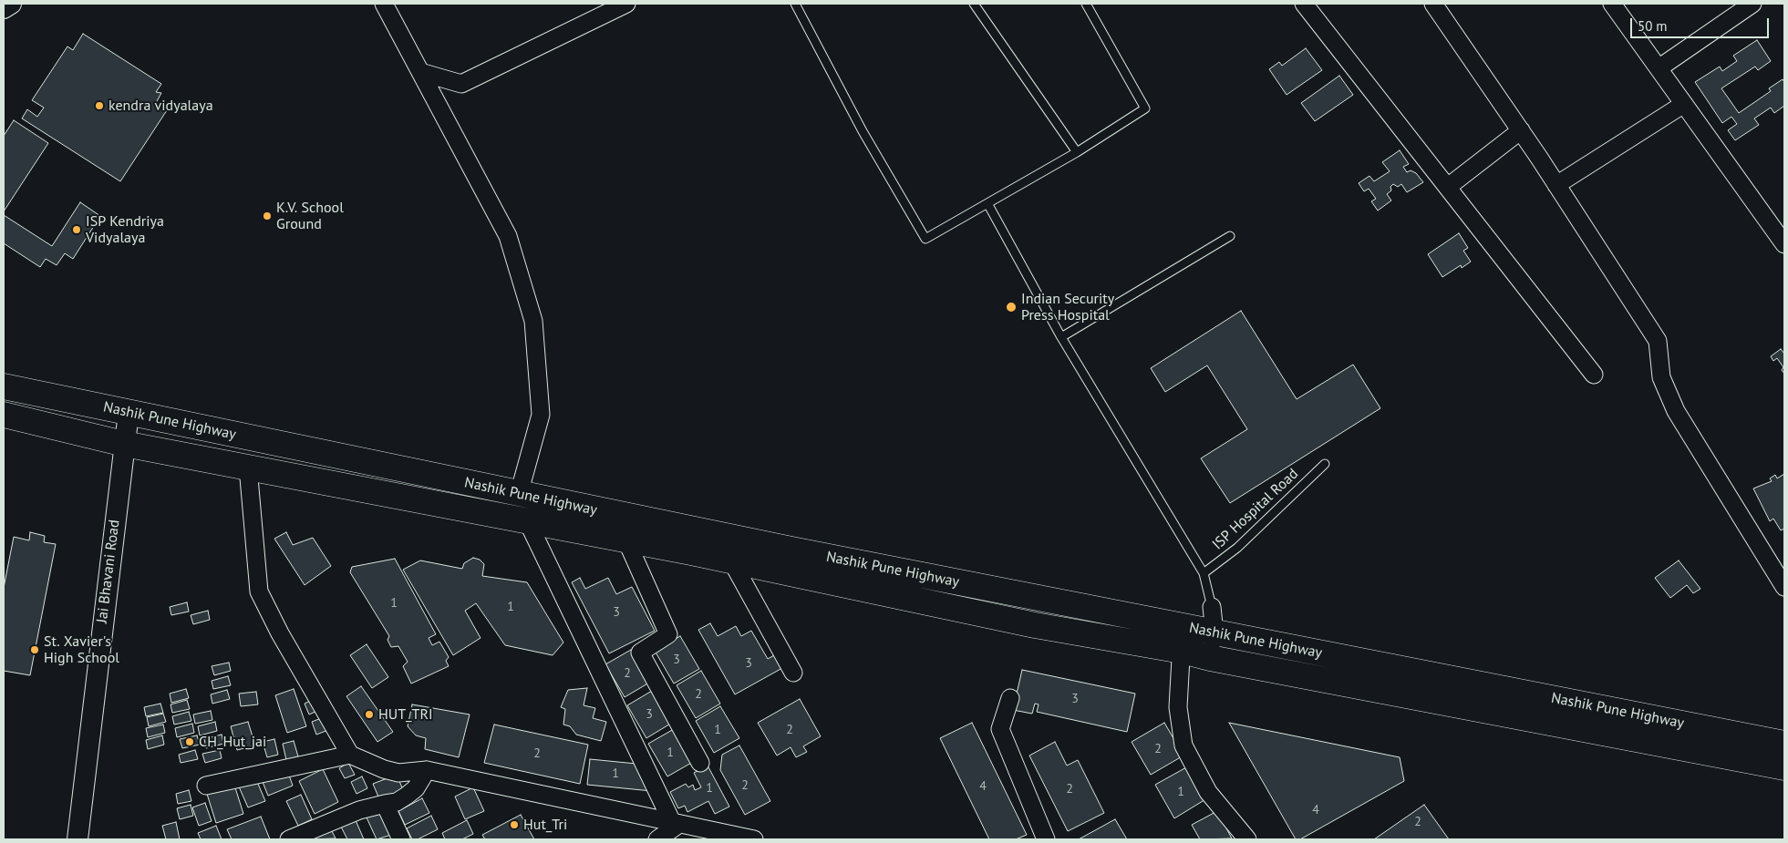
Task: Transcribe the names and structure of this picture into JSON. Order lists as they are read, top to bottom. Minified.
{"streets":{"highway":["Nashik Pune Highway"],"street":["Jai Bhavani Road"],"lane":["ISP Hospital Road"]},"crossings":[["Nashik Pune Highway","Jai Bhavani Road"]],"places":["kendra vidyalaya","K.V. School Ground","ISP Kendriya Vidyalaya","Indian Security Press Hospital","St. Xavier's High School","HUT_TRI","CH_Hut_jai","Hut_Tri"],"house_numbers":["1","1","3","3","3","2","2","3","3","1","2","2","1","2","1","2","4","1","2","1","4","2"],"scale_bar":"50 m"}
